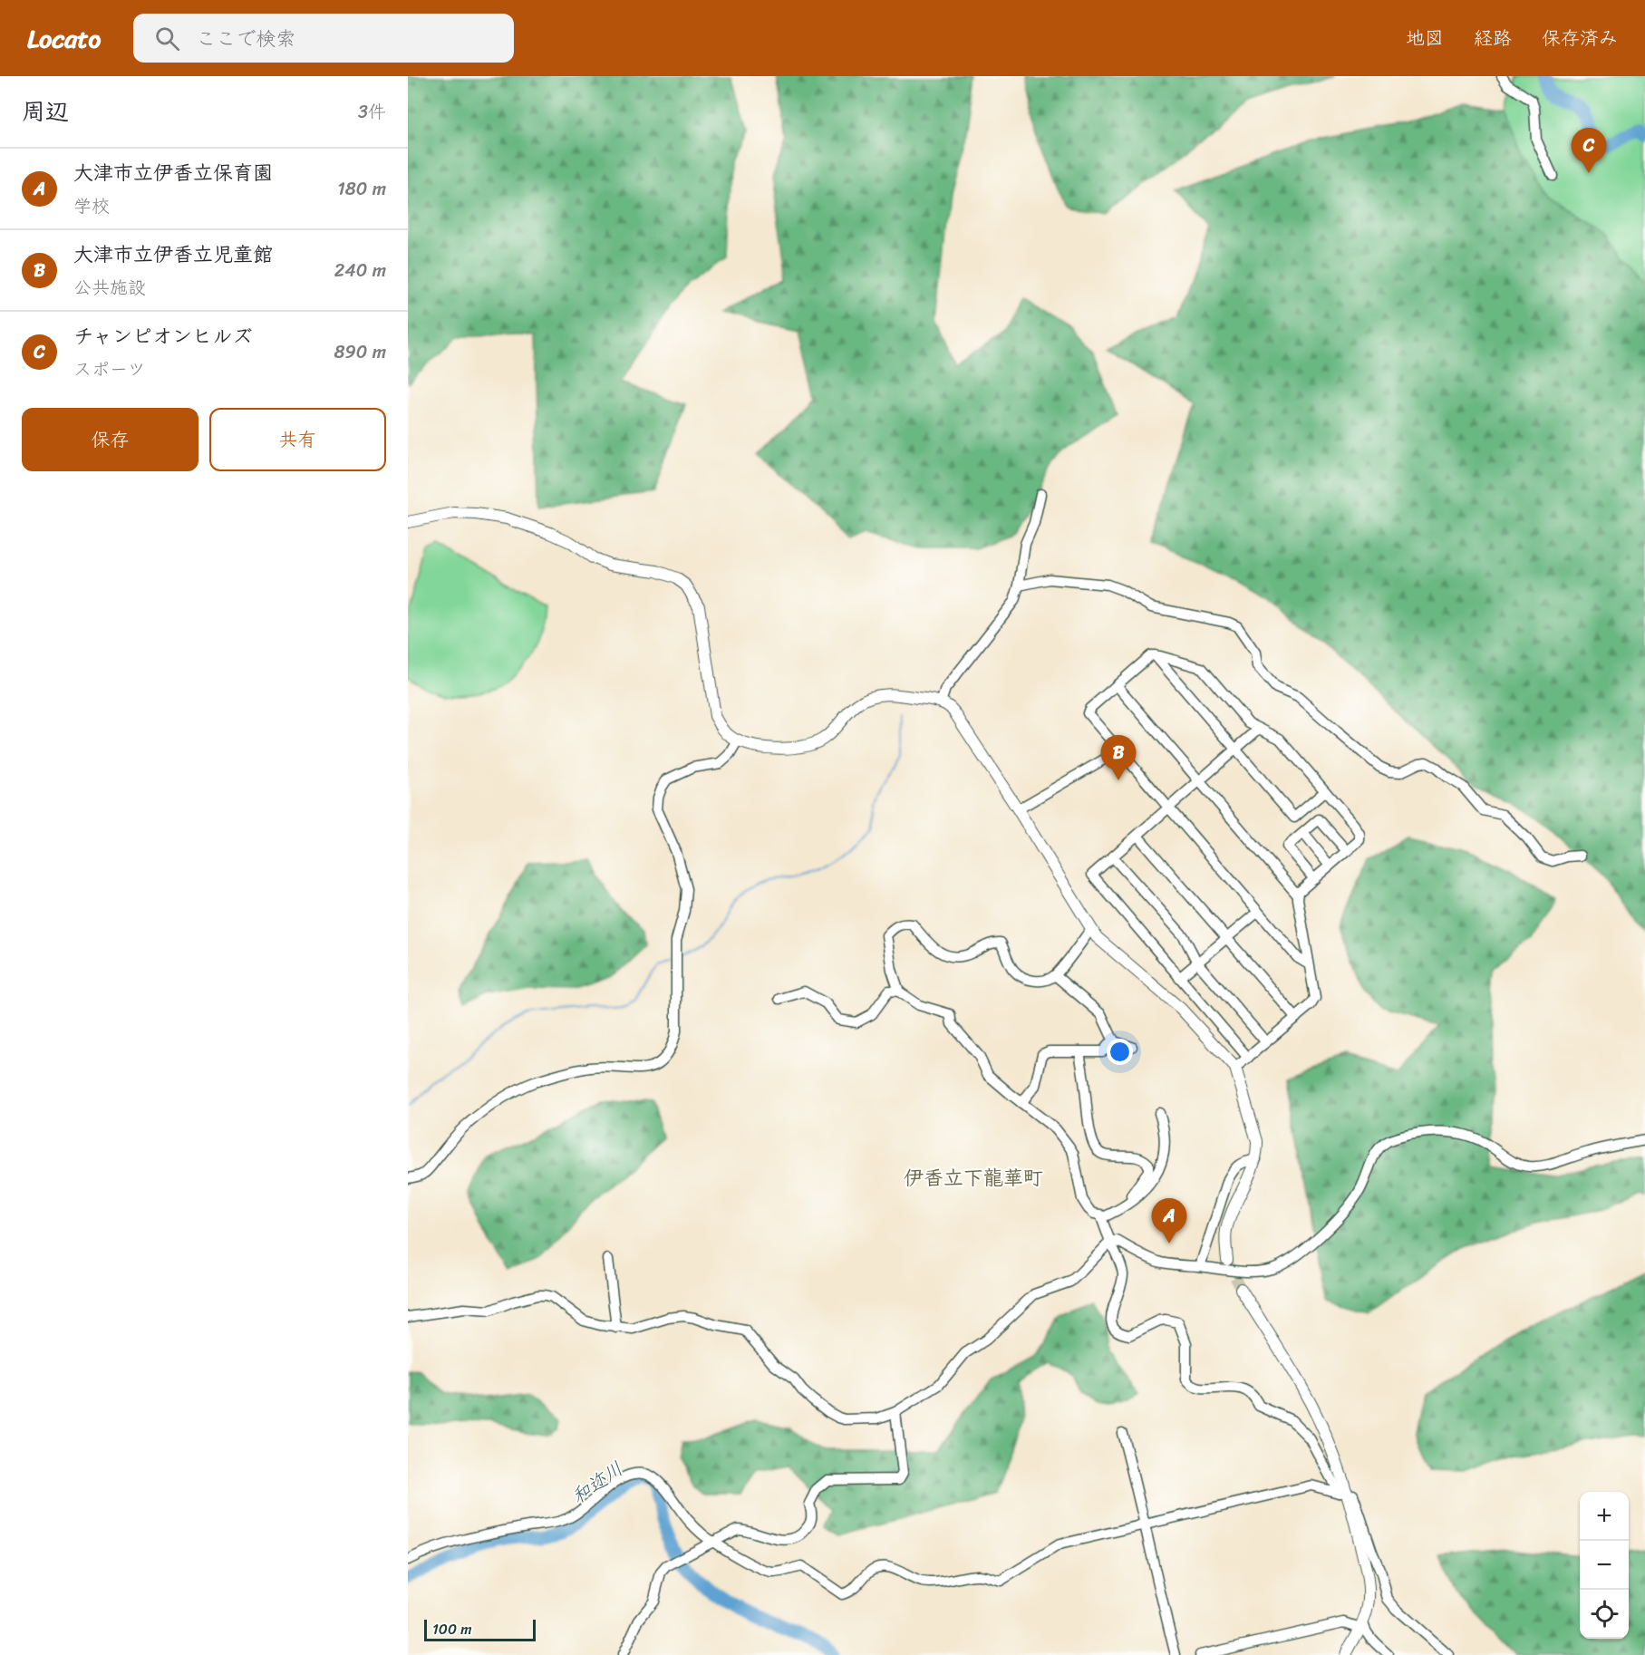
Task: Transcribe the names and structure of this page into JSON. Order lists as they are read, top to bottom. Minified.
{"districts":["伊香立下龍華町"],"water":["和迩川"],"scale_bar":"100 m","page":{"header":"Locato","search":"ここで検索","nav":["地図","経路","保存済み"],"heading":["周辺","3件"],"pins":["C","B","A"],"list":[{"mark":"A","name":"大津市立伊香立保育園","note":"学校","value":"180 m"},{"mark":"B","name":"大津市立伊香立児童館","note":"公共施設","value":"240 m"},{"mark":"C","name":"チャンピオンヒルズ","note":"スポーツ","value":"890 m"}],"buttons":["保存","共有"],"map_buttons":["+","−"],"scale":"100 m"}}
